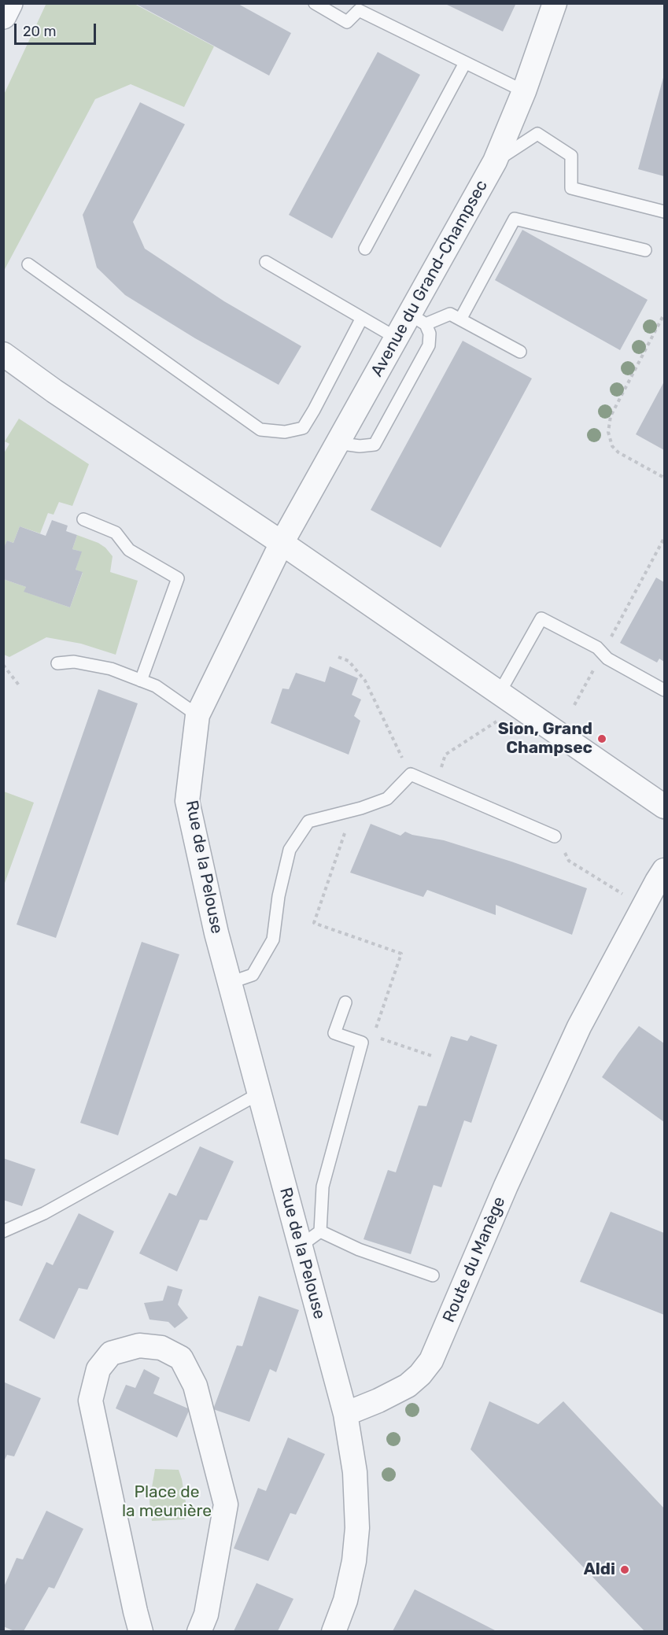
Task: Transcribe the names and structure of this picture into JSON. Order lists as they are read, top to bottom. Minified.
{"streets":{"street":["Avenue du Grand-Champsec","Rue de la Pelouse","Route du Manège"]},"crossings":[["Avenue du Grand-Champsec","Rue de la Pelouse"],["Rue de la Pelouse","Route du Manège"]],"parks":["Place de la meunière"],"places":["Sion, Grand Champsec","Aldi"],"scale_bar":"20 m"}
